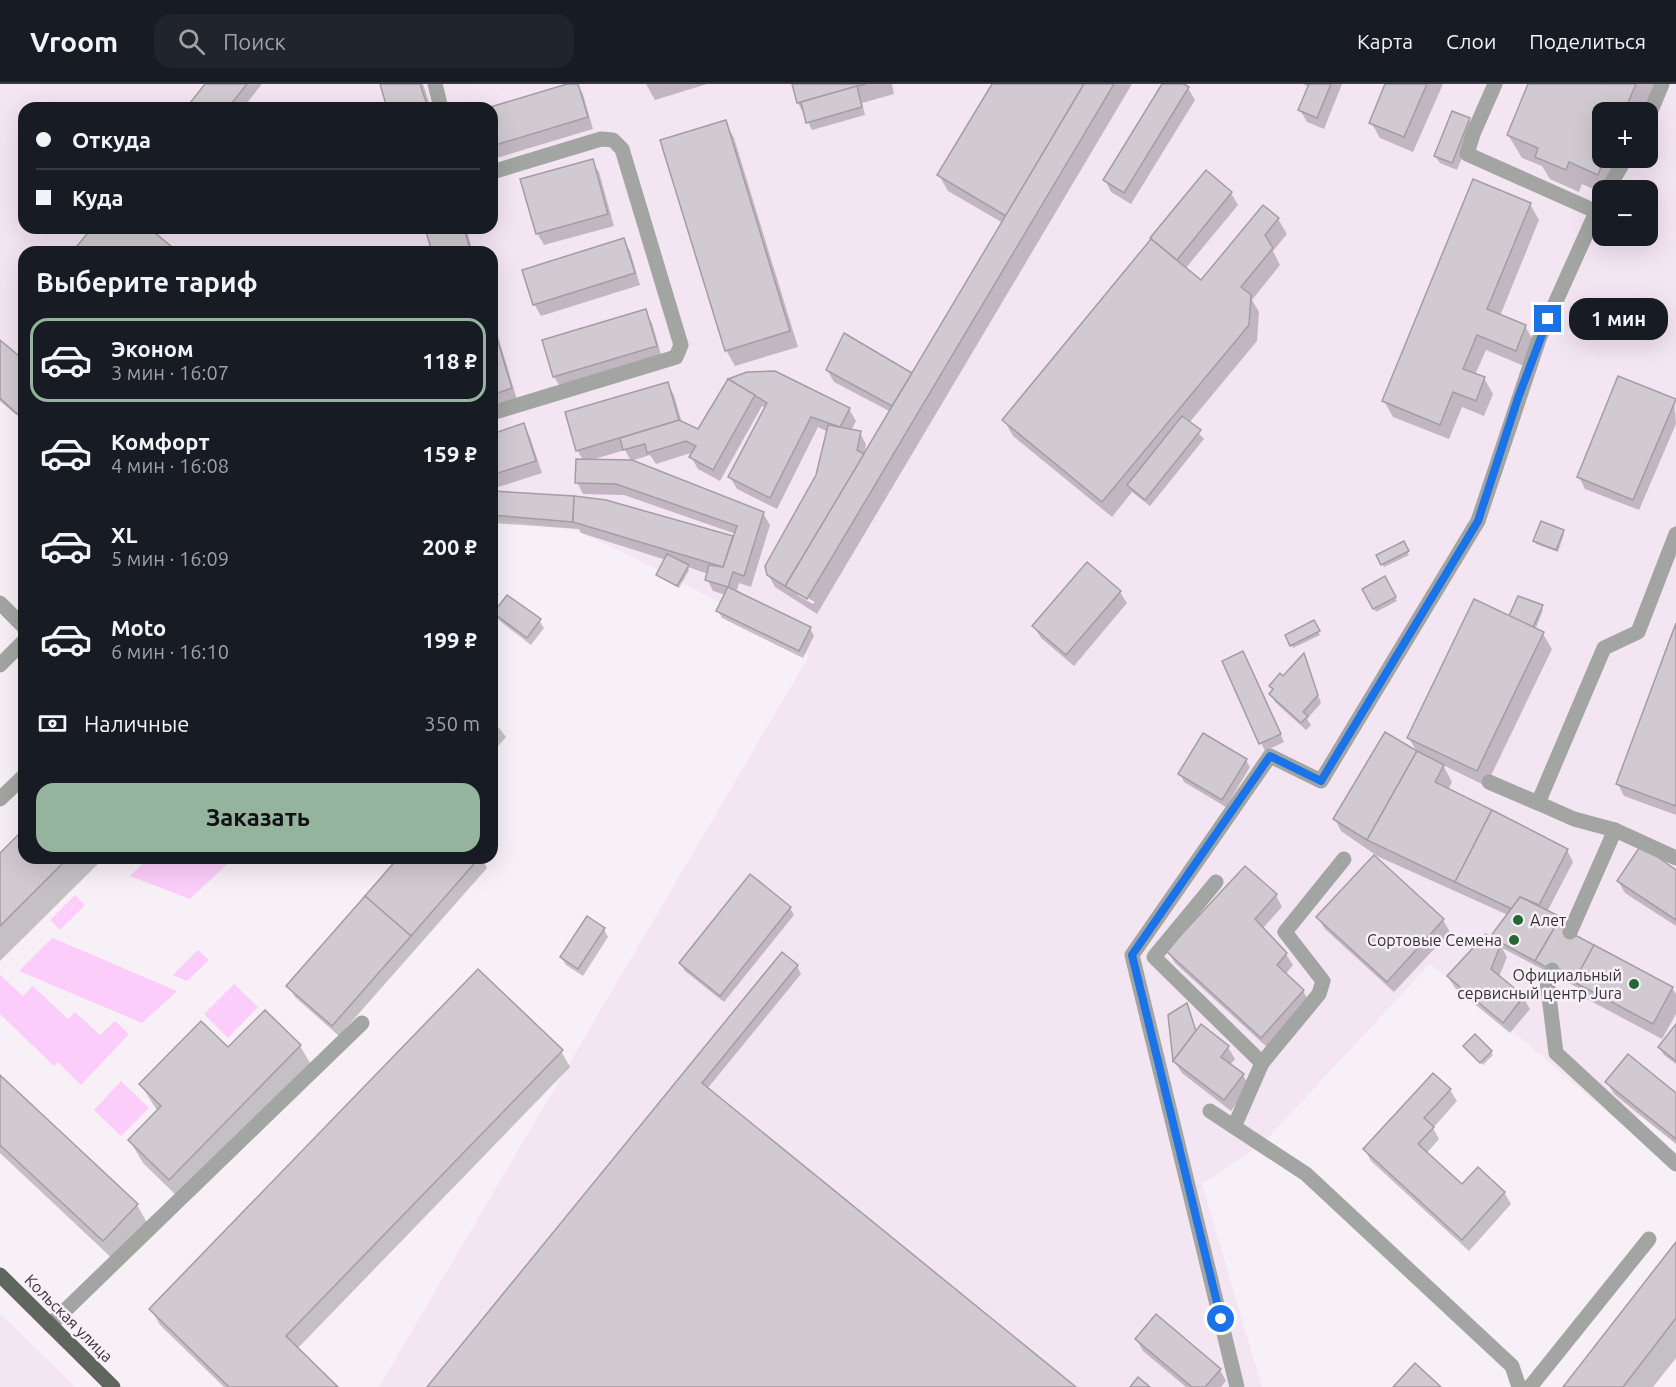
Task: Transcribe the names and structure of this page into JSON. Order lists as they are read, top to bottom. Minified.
{"streets":{"main road":["Кольская улица"]},"places":["Алет","Сортовые Семена","Официальный сервисный центр Jura"],"page":{"header":"Vroom","search":"Поиск","nav":["Карта","Слои","Поделиться"],"map_buttons":["+","−"],"banner":["Откуда","Куда"],"heading":"Выберите тариф","bubble":"1 мин","list":[{"name":"Эконом","note":"3 мин · 16:07","value":"118 ₽"},{"name":"Комфорт","note":"4 мин · 16:08","value":"159 ₽"},{"name":"XL","note":"5 мин · 16:09","value":"200 ₽"},{"name":"Moto","note":"6 мин · 16:10","value":"199 ₽"}],"pay":["Наличные","350 m"],"buttons":"Заказать"}}
